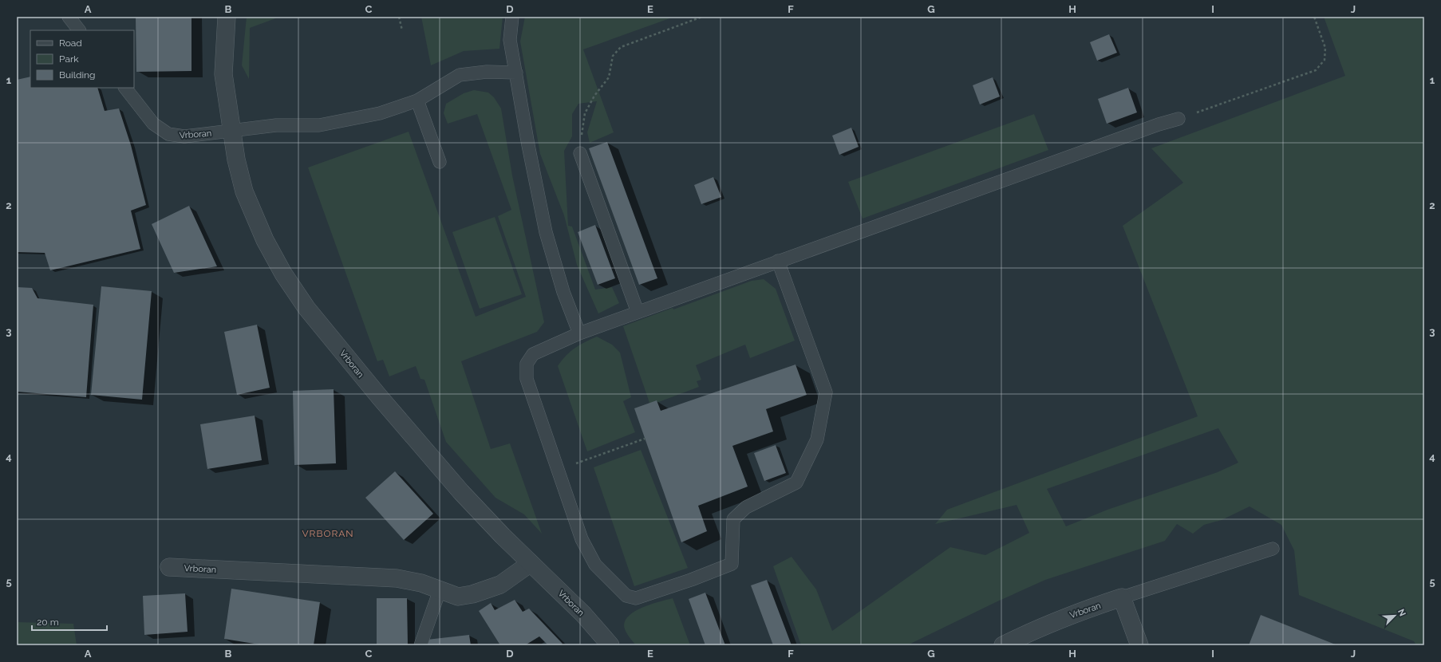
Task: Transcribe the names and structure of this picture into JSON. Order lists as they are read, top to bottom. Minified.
{"streets":{"street":["Vrboran"]},"districts":["VRBORAN"],"legend":["Road","Park","Building"],"scale_bar":"20 m","north":"top right","grid":{"columns":["A","B","C","D","E","F","G","H","I","J"],"rows":["1","2","3","4","5"]}}
